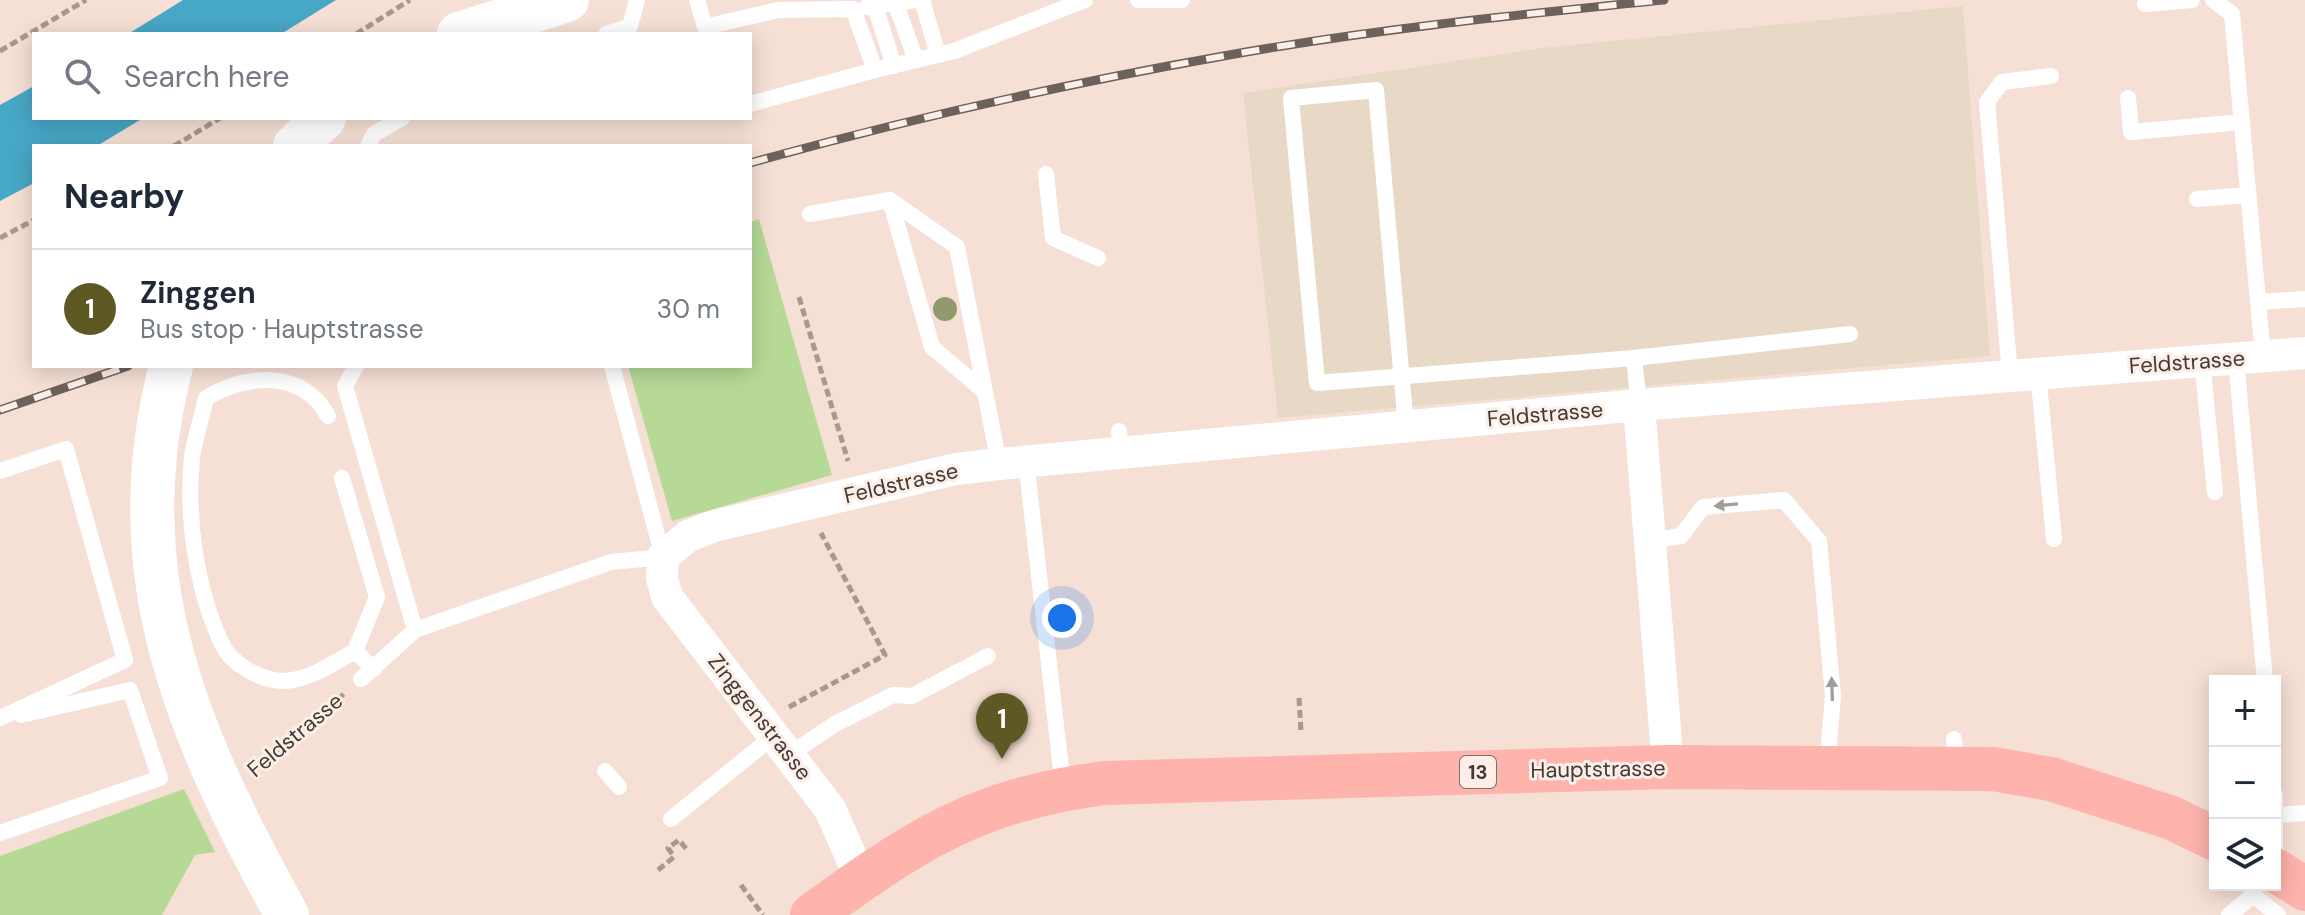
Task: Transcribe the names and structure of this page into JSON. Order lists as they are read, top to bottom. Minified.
{"streets":{"main road":["Hauptstrasse","13"],"street":["Feldstrasse","Zinggenstrasse"]},"crossings":[["Feldstrasse","Zinggenstrasse"],["Zinggenstrasse","Hauptstrasse"]],"page":{"search":"Search here","heading":"Nearby","list":[{"mark":"1","name":"Zinggen","note":"Bus stop · Hauptstrasse","value":"30 m"}],"map_buttons":["+","−"],"pins":"1"}}
